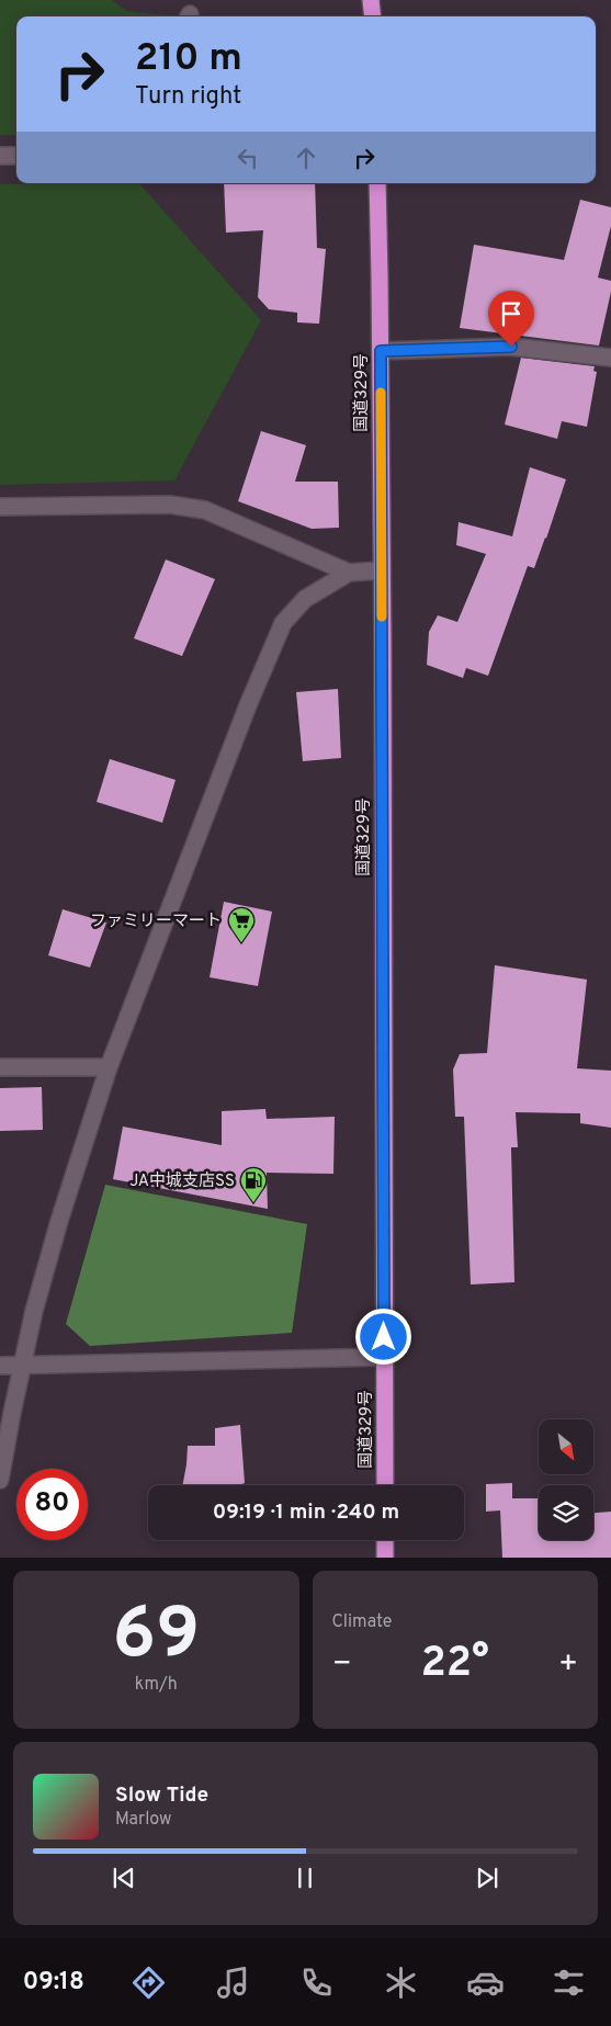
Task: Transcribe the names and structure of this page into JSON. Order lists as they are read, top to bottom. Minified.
{"streets":{"highway":["国道329号"]},"places":{"supermarket":["ファミリーマート"],"fuel station":["JA中城支店SS"]},"north":"bottom right","page":{"turn":["210 m","Turn right"],"limit":"80","trip":"09:19 · 1 min · 240 m","tile":[["69","km/h"],"Climate"],"heat":["−","22°","+"],"song":["Slow Tide","Marlow"],"tabs":"09:18"}}
